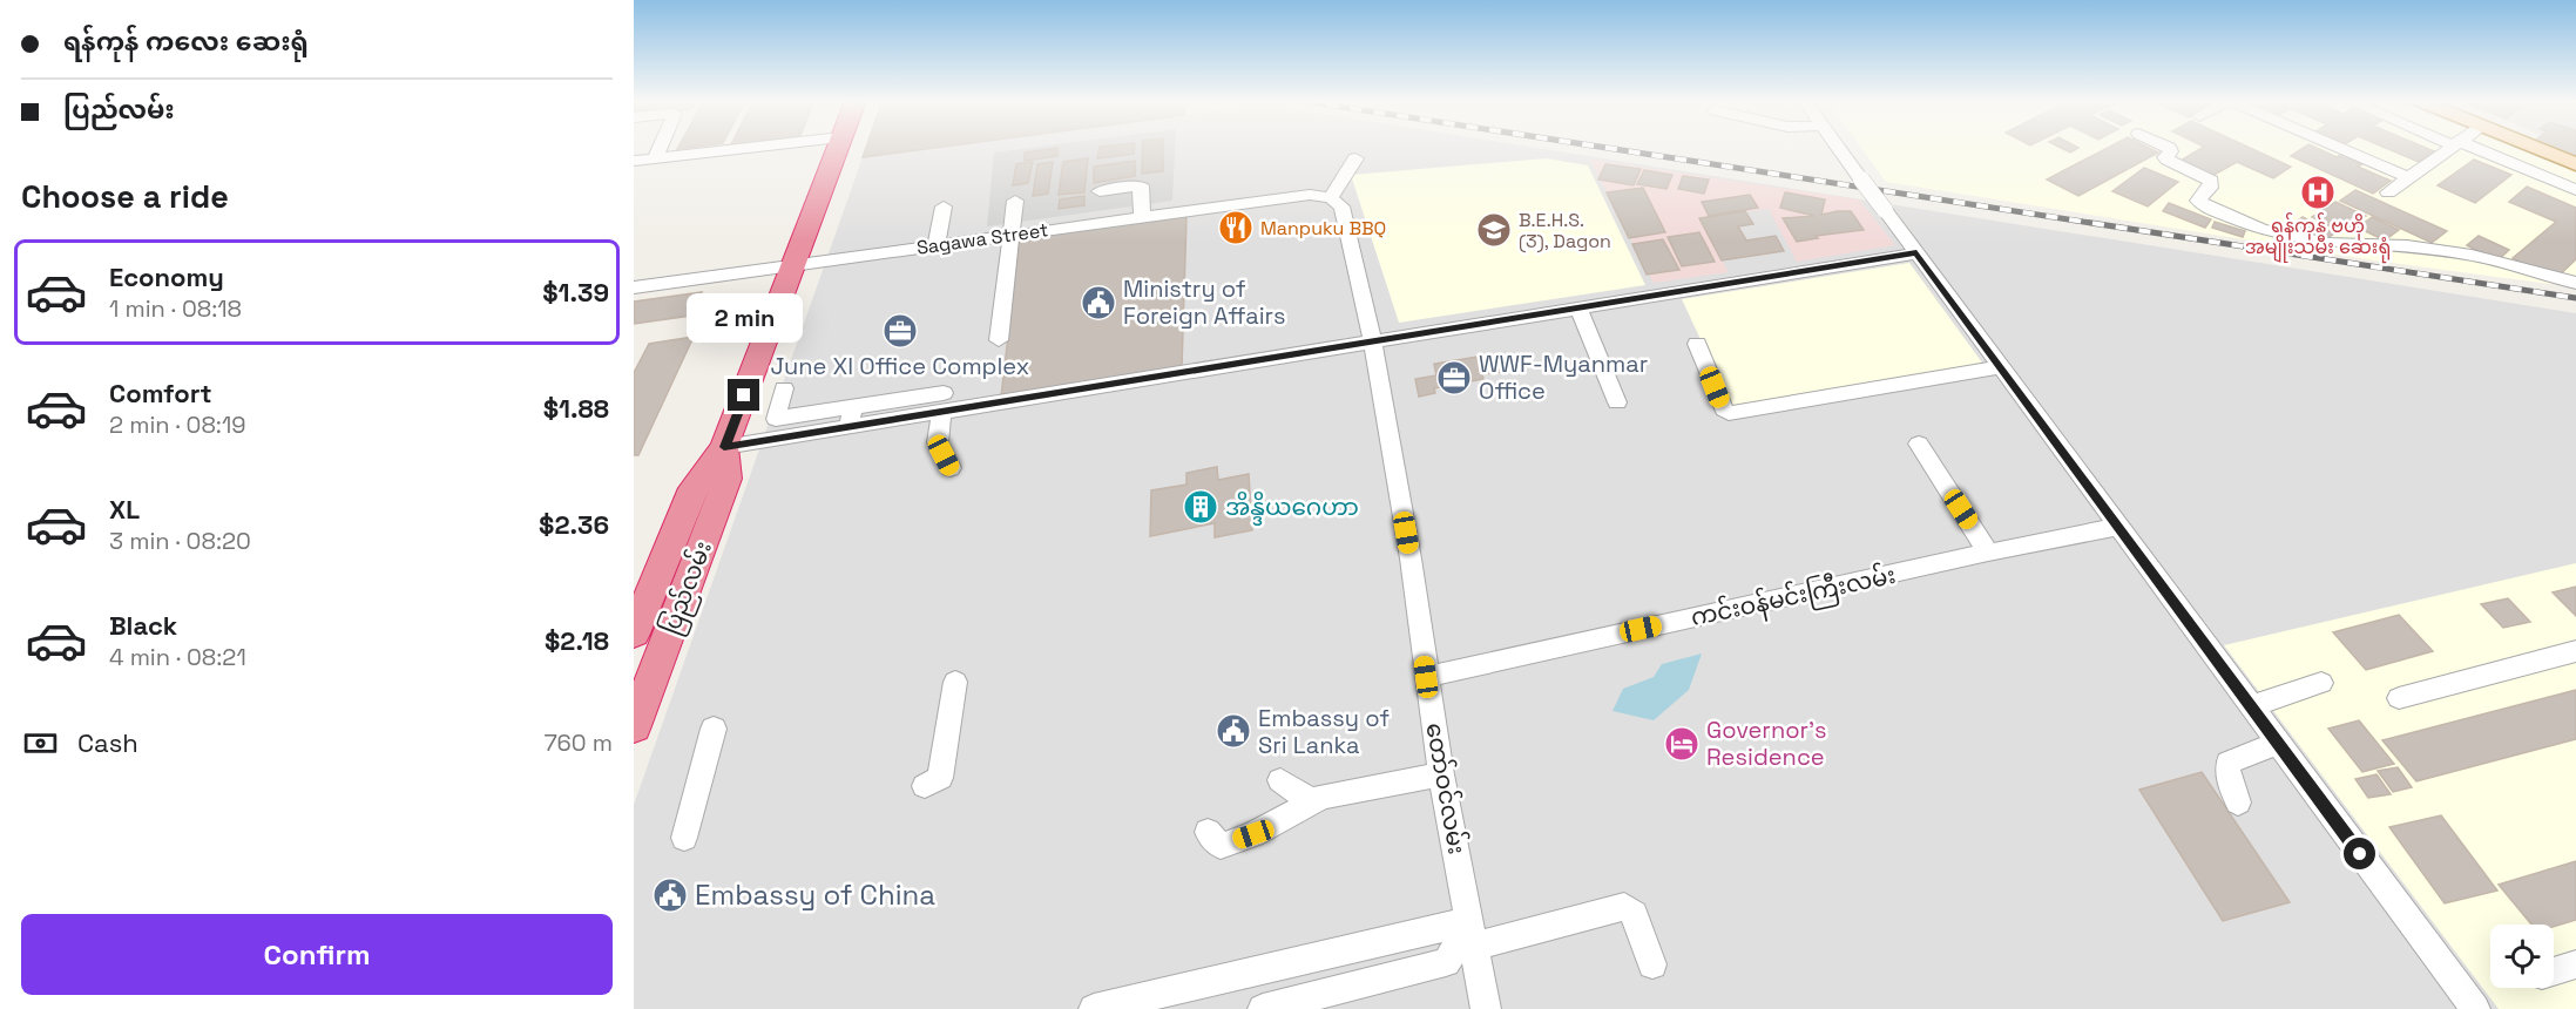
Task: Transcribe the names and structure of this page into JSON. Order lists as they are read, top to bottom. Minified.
{"streets":{"highway":["ပြည်လမ်း"],"street":["Sagawa Street","ကင်းဝန်မင်းကြီးလမ်း","တော်ဝင်လမ်း"]},"crossings":[["Sagawa Street","ပြည်လမ်း"],["Sagawa Street","တော်ဝင်လမ်း"],["ကင်းဝန်မင်းကြီးလမ်း","တော်ဝင်လမ်း"]],"places":{"hospital":["ရန်ကုန် ဗဟို အမျိုးသမီး ဆေးရုံ"],"restaurant":["Manpuku BBQ"],"school or university":["B.E.H.S. (3), Dagon"],"public building":["Ministry of Foreign Affairs","Embassy of Sri Lanka","Embassy of China"],"office":["June XI Office Complex","WWF-Myanmar Office"],"building":["အိန္ဒိယဂေဟာ"],"hotel":["Governor's Residence"]},"page":{"banner":["ရန်ကုန် ကလေး ဆေးရုံ","ပြည်လမ်း"],"heading":"Choose a ride","list":[{"name":"Economy","note":"1 min · 08:18","value":"$1.39"},{"name":"Comfort","note":"2 min · 08:19","value":"$1.88"},{"name":"XL","note":"3 min · 08:20","value":"$2.36"},{"name":"Black","note":"4 min · 08:21","value":"$2.18"}],"bubble":"2 min","pay":["Cash","760 m"],"buttons":"Confirm"}}
